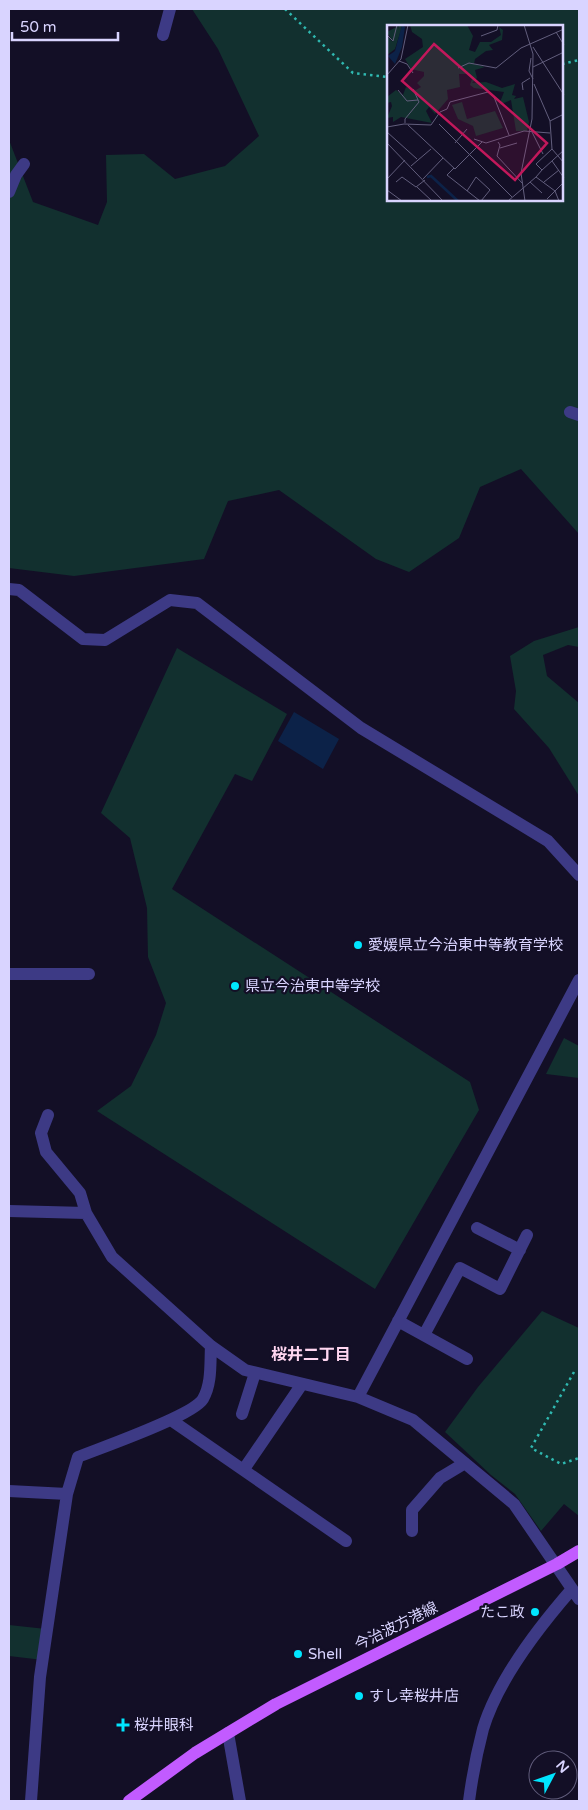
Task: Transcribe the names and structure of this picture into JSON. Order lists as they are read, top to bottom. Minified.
{"streets":{"main road":["今治波方港線"]},"districts":["桜井二丁目"],"places":{"other":["愛媛県立今治東中等教育学校","県立今治東中等学校","たこ政","Shell","すし幸桜井店"],"health":["桜井眼科"]},"scale_bar":"50 m","north":"top right"}
